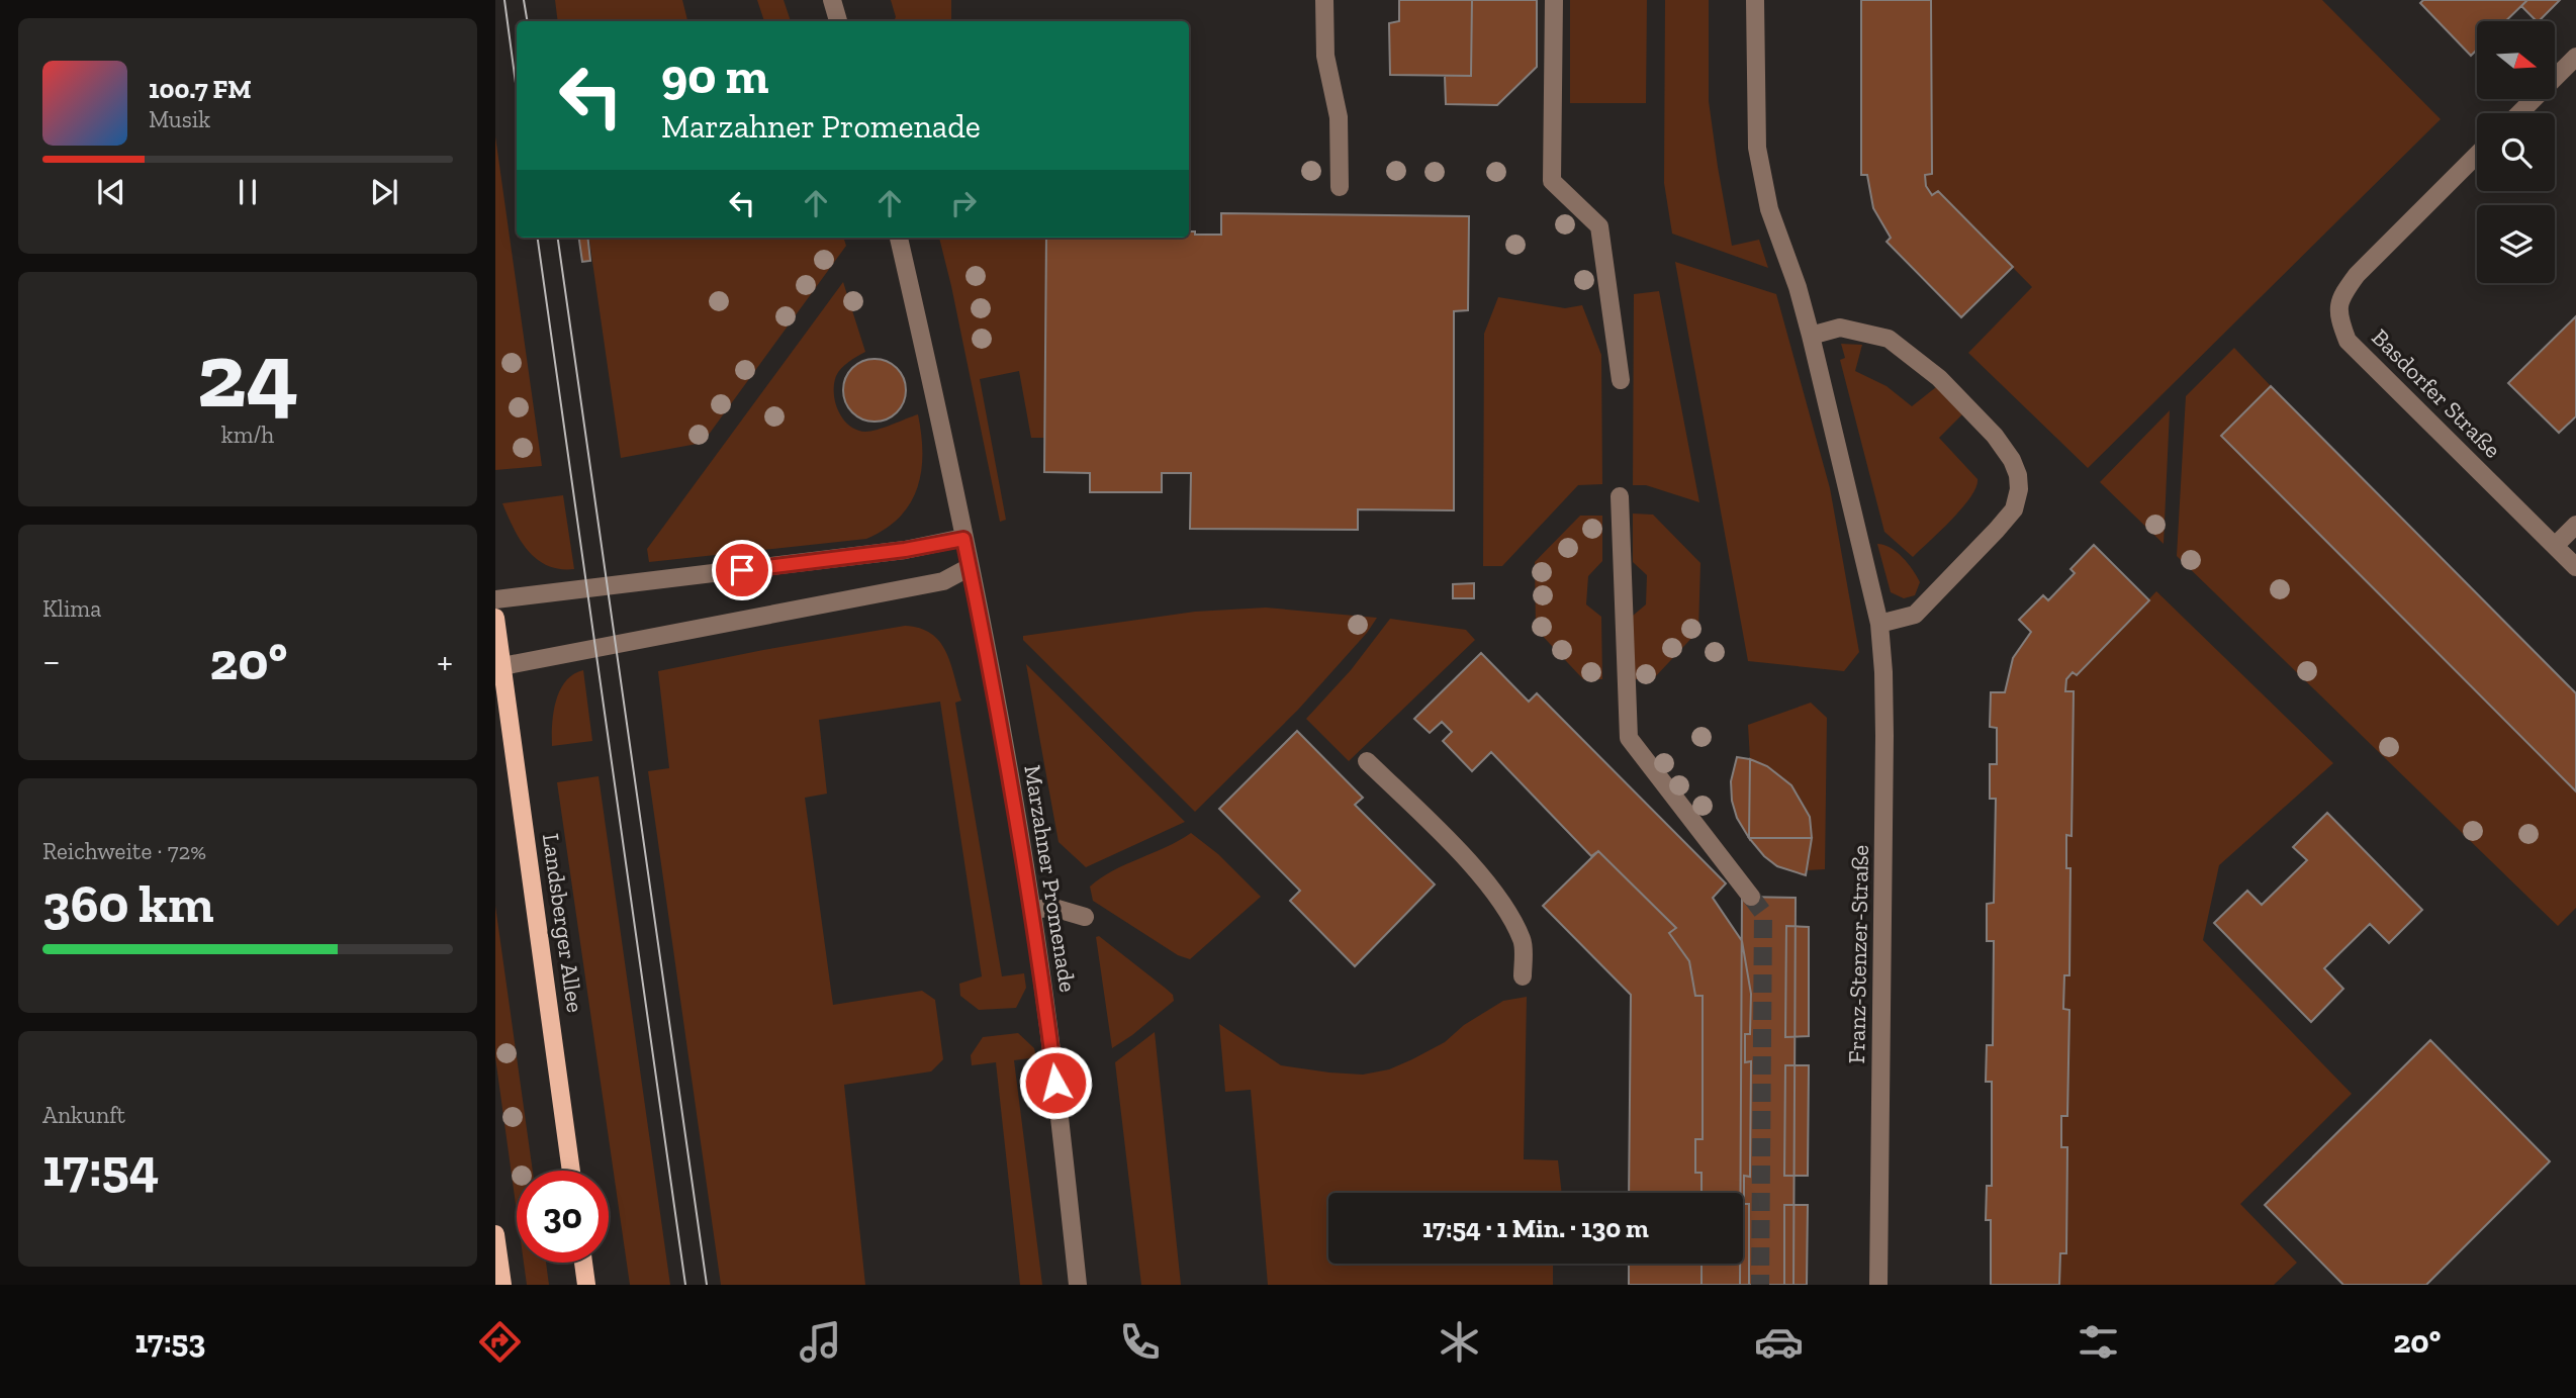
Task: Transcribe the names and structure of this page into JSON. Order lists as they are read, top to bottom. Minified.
{"streets":{"main road":["Landsberger Allee"],"street":["Basdorfer Straße","Marzahner Promenade","Franz-Stenzer-Straße"]},"north":"right","page":{"turn":["90 m","Marzahner Promenade"],"song":["100.7 FM","Musik"],"tile":[["24","km/h"],"Klima",["Reichweite · 72%","360 km"],["Ankunft","17:54"]],"heat":["−","20°","+"],"limit":"30","trip":"17:54 · 1 Min. · 130 m","tabs":["17:53","20°"]}}
